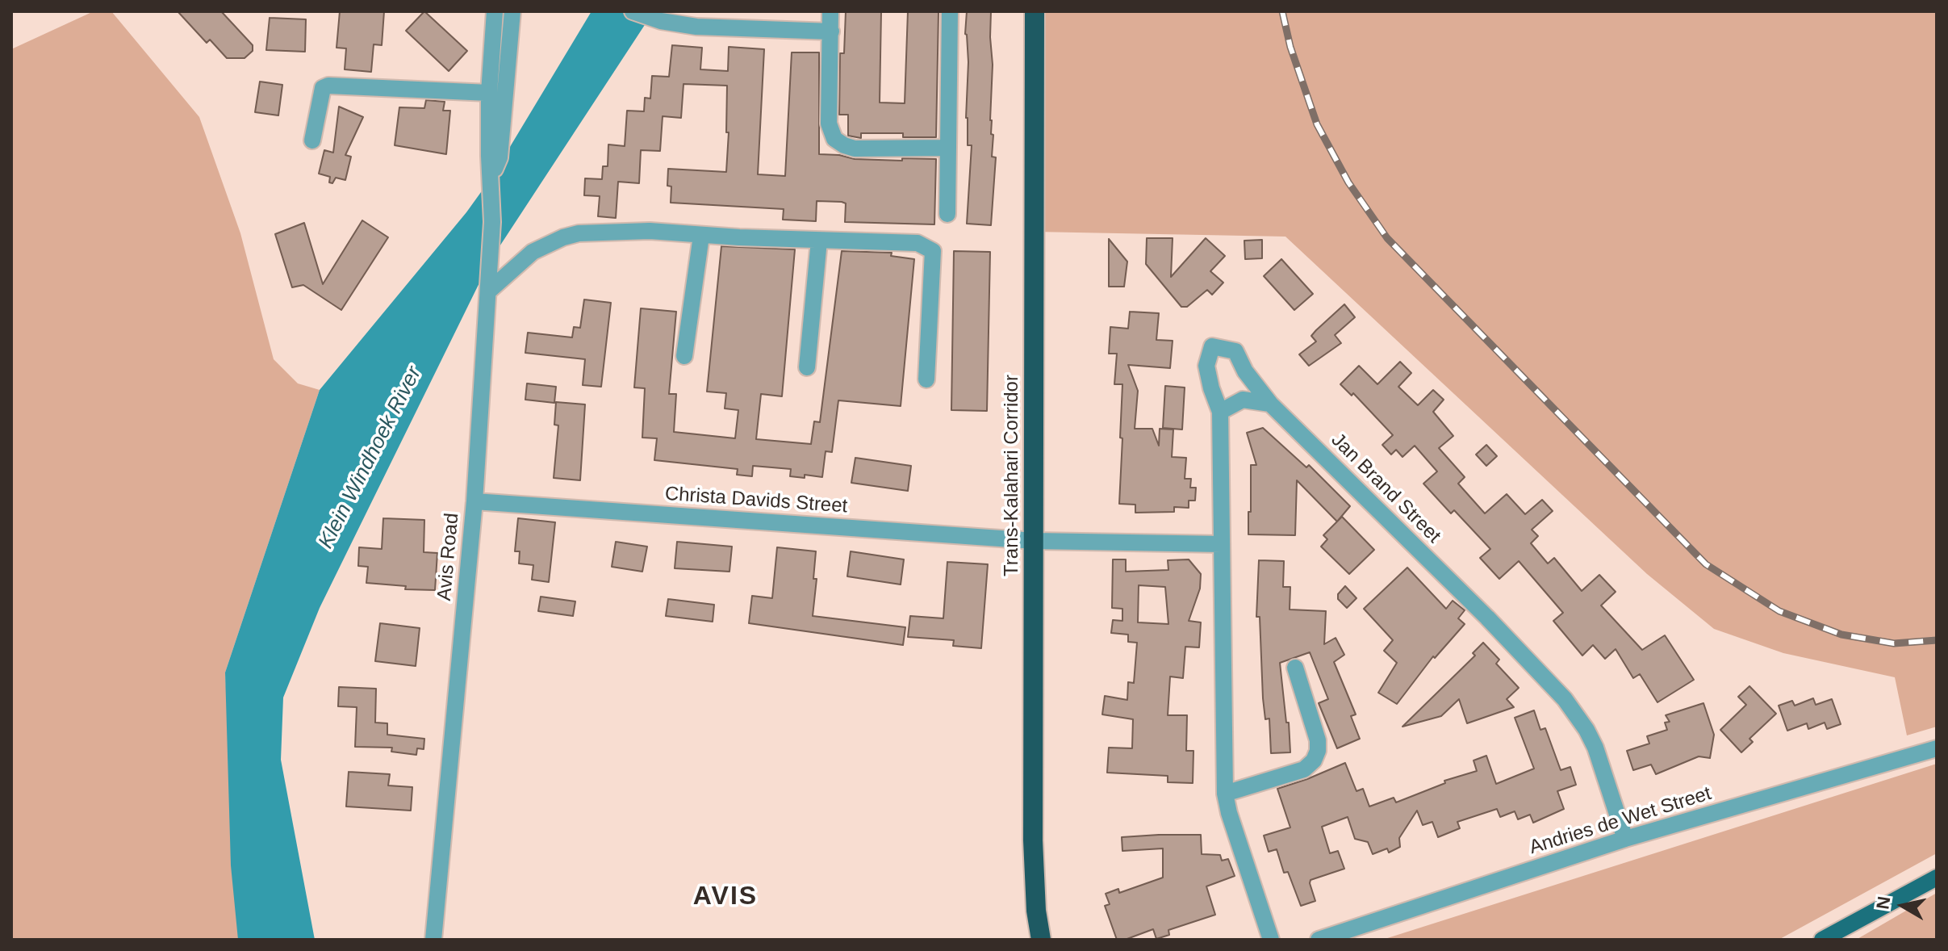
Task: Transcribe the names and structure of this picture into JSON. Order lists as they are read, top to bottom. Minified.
{"streets":{"highway":["Trans-Kalahari Corridor"],"street":["Jan Brand Street","Christa Davids Street","Avis Road","Andries de Wet Street"]},"crossings":[["Trans-Kalahari Corridor","Christa Davids Street"],["Jan Brand Street","Andries de Wet Street"],["Christa Davids Street","Avis Road"]],"districts":["AVIS"],"water":["Klein Windhoek River"],"north":"left"}
